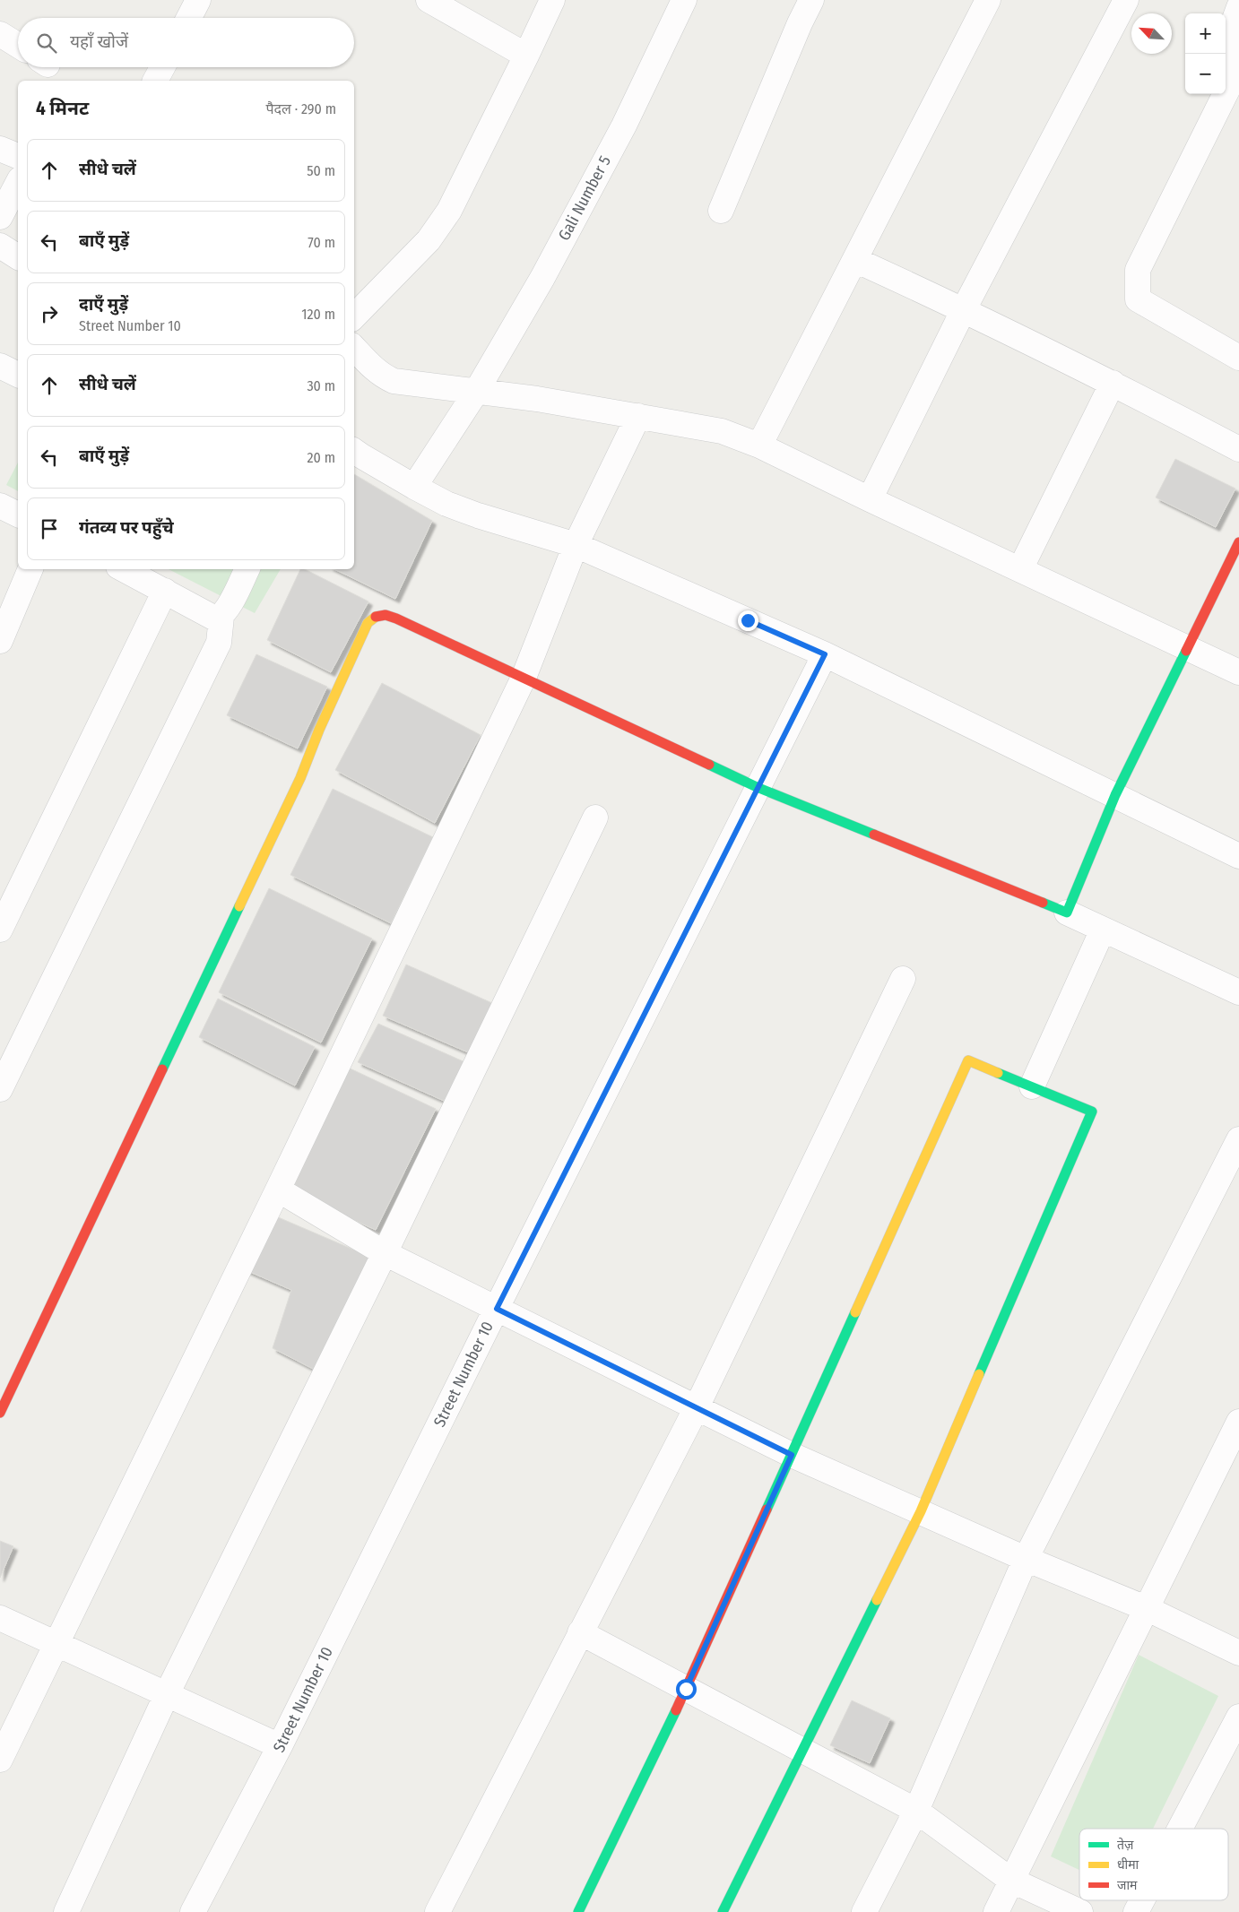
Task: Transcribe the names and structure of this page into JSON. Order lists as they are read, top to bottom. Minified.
{"streets":{"street":["Gali Number 5","Street Number 10"]},"legend":["तेज़","धीमा","जाम"],"north":"top left","page":{"map_buttons":["+","−"],"search":"यहाँ खोजें","heading":["4 मिनट","पैदल · 290 m"],"list":[["सीधे चलें","50 m"],["बाएँ मुड़ें","70 m"],["दाएँ मुड़ें","Street Number 10","120 m"],["सीधे चलें","30 m"],["बाएँ मुड़ें","20 m"],"गंतव्य पर पहुँचे"]}}
